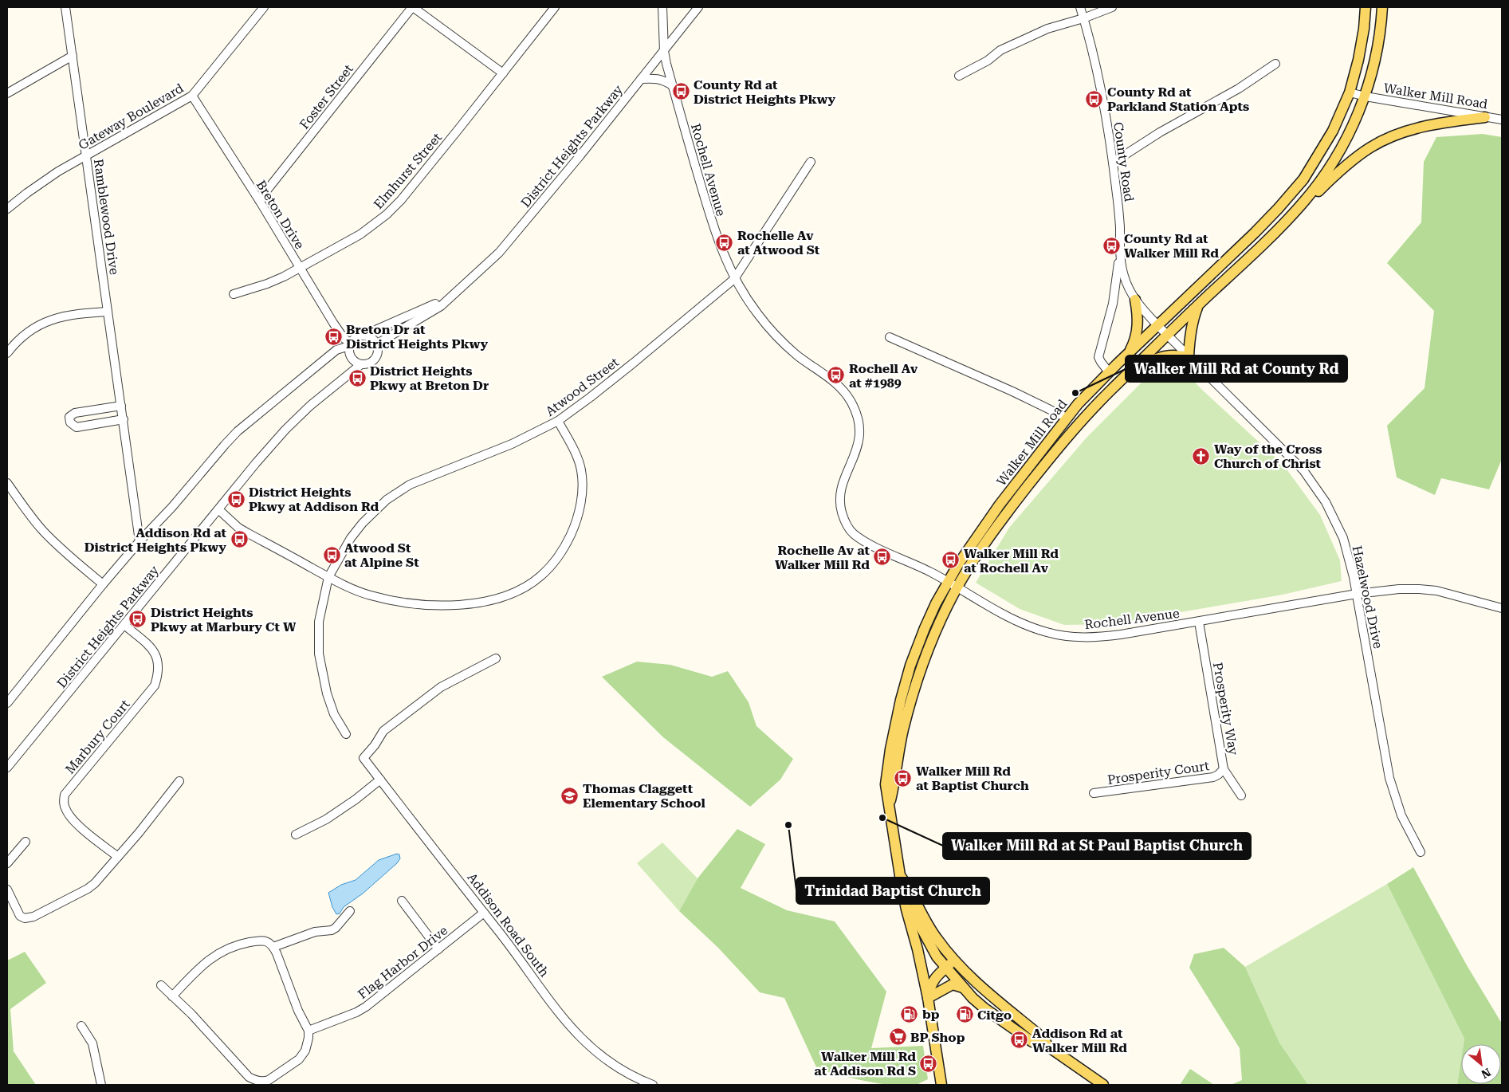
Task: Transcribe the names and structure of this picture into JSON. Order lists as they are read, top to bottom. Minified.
{"streets":{"main road":["Walker Mill Road"],"street":["Foster Street","Gateway Boulevard","District Heights Parkway","County Road","Rochell Avenue","Elmhurst Street","Breton Drive","Ramblewood Drive","Atwood Street","Hazelwood Drive","Prosperity Way","Marbury Court","Prosperity Court","Addison Road South","Flag Harbor Drive"]},"crossings":[["Walker Mill Road","County Road"],["Walker Mill Road","Rochell Avenue"],["Walker Mill Road","Hazelwood Drive"],["Foster Street","Breton Drive"],["Gateway Boulevard","Breton Drive"],["Gateway Boulevard","Ramblewood Drive"],["District Heights Parkway","Rochell Avenue"],["District Heights Parkway","Breton Drive"],["District Heights Parkway","Marbury Court"],["County Road","Hazelwood Drive"],["Rochell Avenue","Atwood Street"],["Rochell Avenue","Hazelwood Drive"],["Rochell Avenue","Prosperity Way"],["Elmhurst Street","Breton Drive"],["Prosperity Way","Prosperity Court"],["Addison Road South","Flag Harbor Drive"]],"places":{"bus stop":["County Rd at District Heights Pkwy","County Rd at Parkland Station Apts","Rochelle Av at Atwood St","County Rd at Walker Mill Rd","Breton Dr at District Heights Pkwy","Rochell Av at #1989","District Heights Pkwy at Breton Dr","District Heights Pkwy at Addison Rd","Addison Rd at District Heights Pkwy","Atwood St at Alpine St","Rochelle Av at Walker Mill Rd","Walker Mill Rd at Rochell Av","District Heights Pkwy at Marbury Ct W","Walker Mill Rd at Baptist Church","Addison Rd at Walker Mill Rd","Walker Mill Rd at Addison Rd S"],"other":["Walker Mill Rd at County Rd","Walker Mill Rd at St Paul Baptist Church","Trinidad Baptist Church"],"church":["Way of the Cross Church of Christ"],"school or university":["Thomas Claggett Elementary School"],"fuel station":["bp","Citgo"],"supermarket":["BP Shop"]},"north":"bottom right"}
